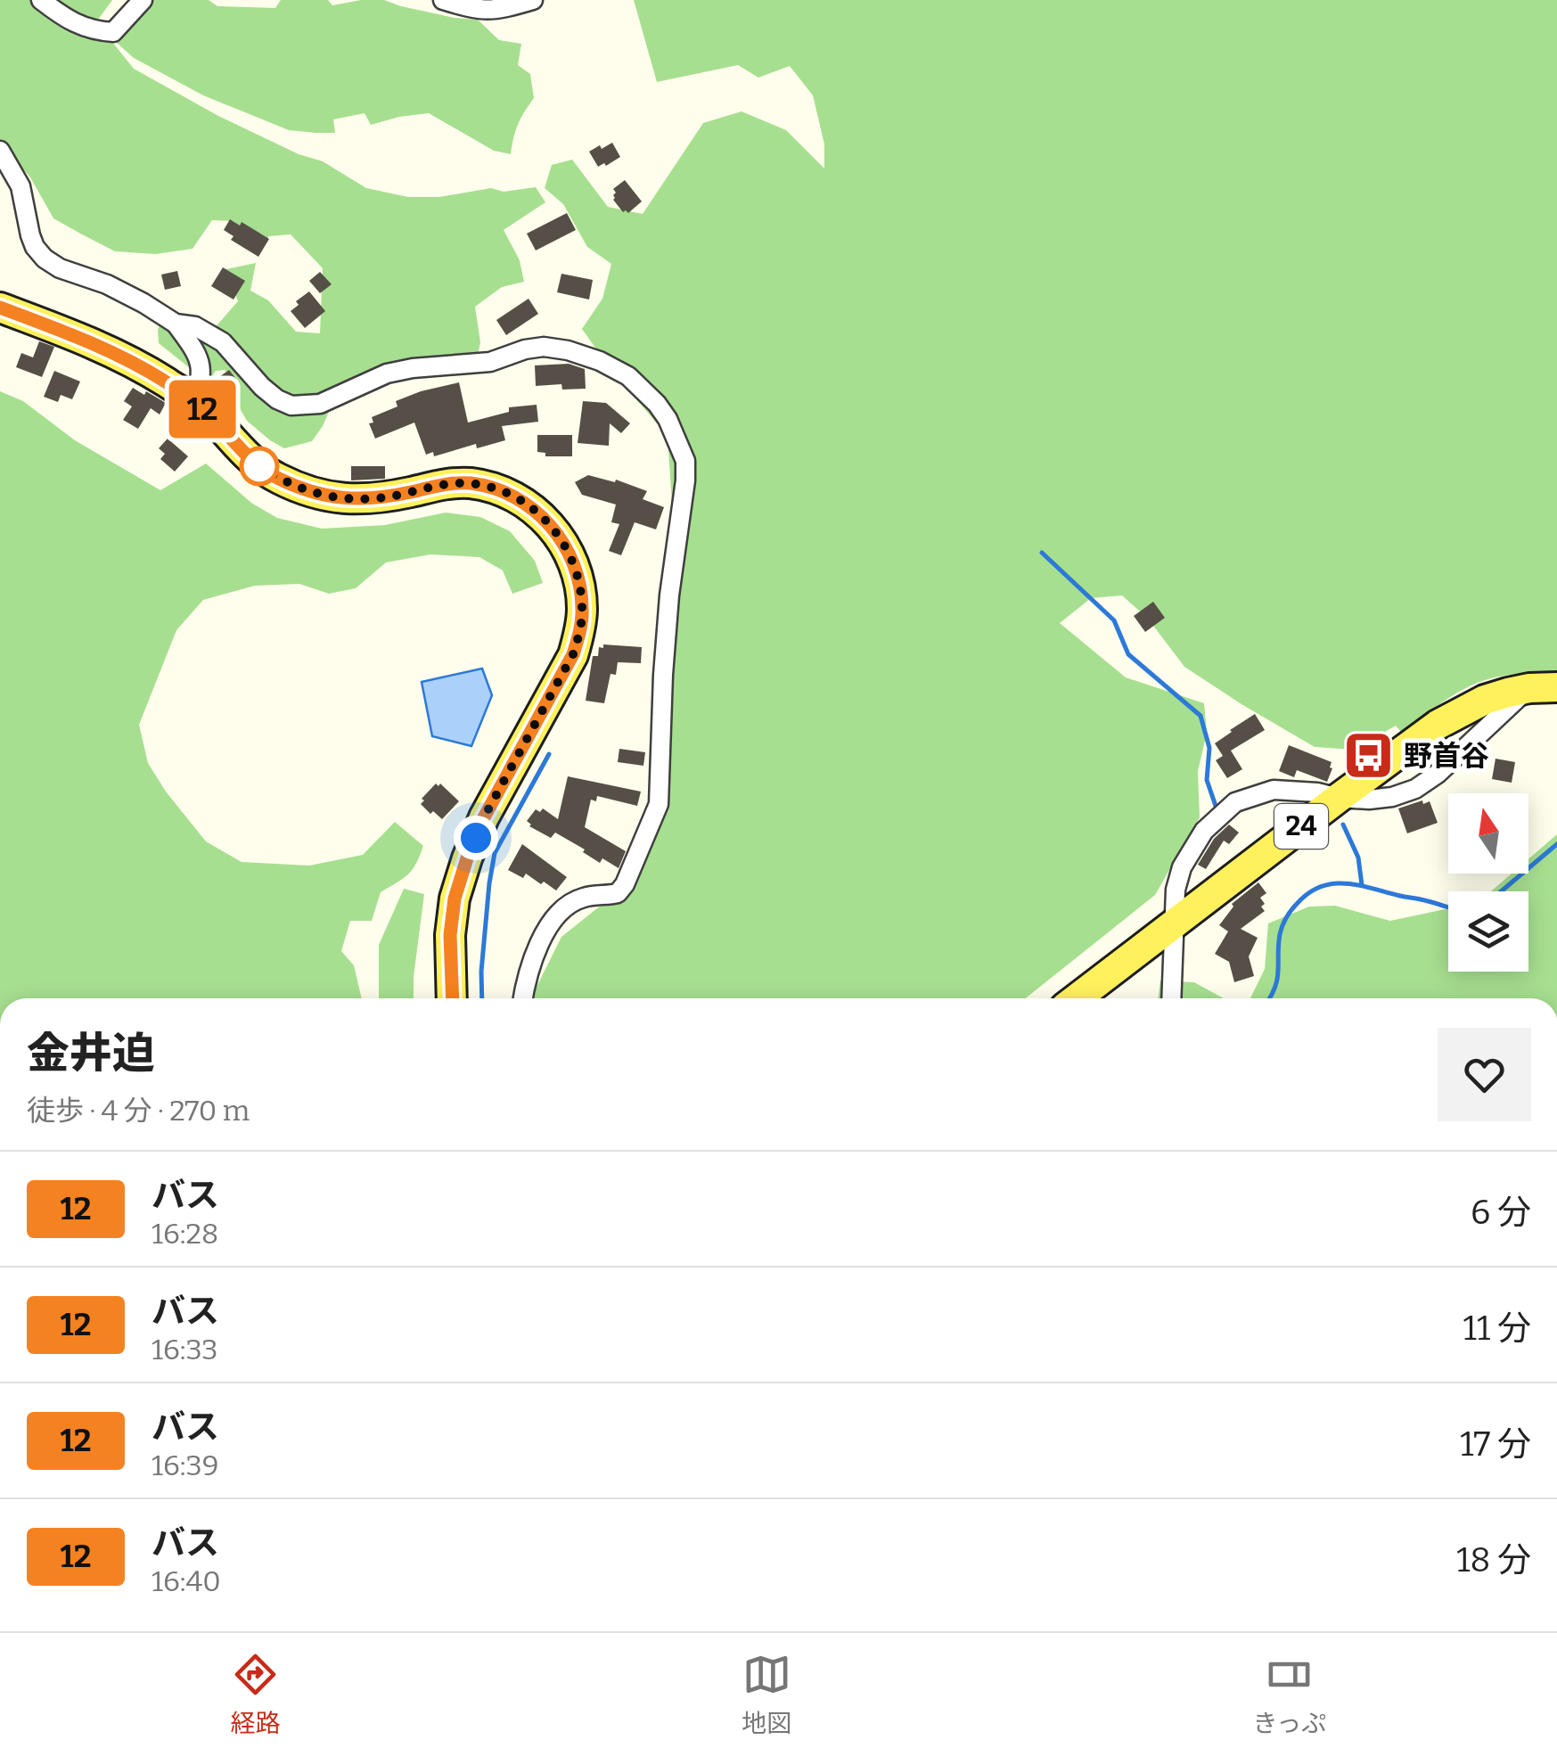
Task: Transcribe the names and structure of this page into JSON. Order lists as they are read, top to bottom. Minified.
{"streets":{"main road":["24"]},"places":{"bus stop":["野首谷"]},"lines":["bus line 12"],"north":"top","page":{"on_map":"12","heading":["金井迫","徒歩 · 4 分 · 270 m"],"list":[{"mark":"12","name":"バス","note":"16:28","value":"6 分"},{"mark":"12","name":"バス","note":"16:33","value":"11 分"},{"mark":"12","name":"バス","note":"16:39","value":"17 分"},{"mark":"12","name":"バス","note":"16:40","value":"18 分"}],"tabs":["経路","地図","きっぷ"]}}
